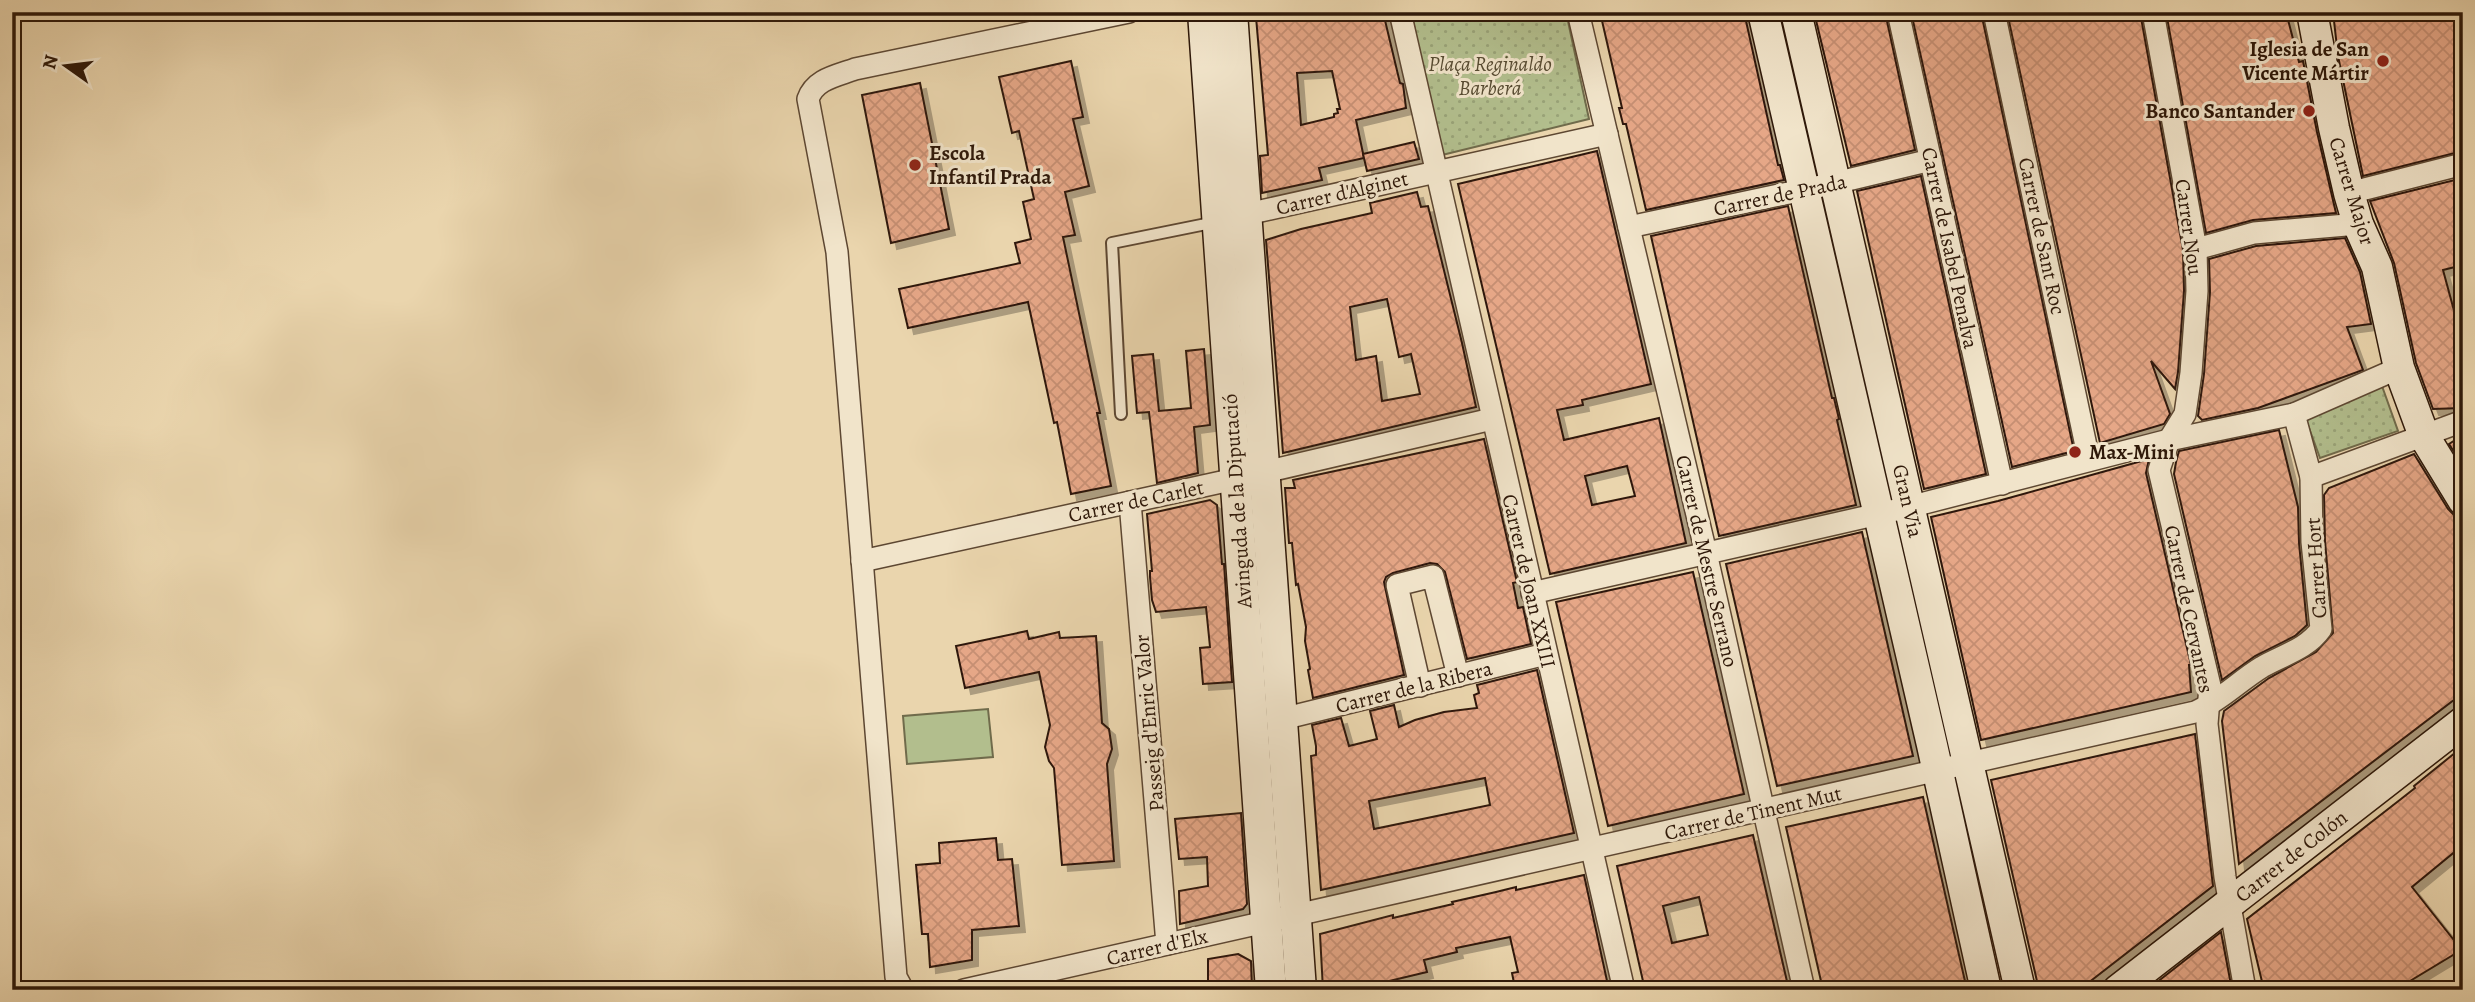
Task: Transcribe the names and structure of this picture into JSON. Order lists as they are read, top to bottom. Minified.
{"streets":{"street":["Carrer Major","Carrer d'Alginet","Carrer de Prada","Carrer Nou","Carrer de Sant Roc","Carrer de Isabel Penalva","Carrer de Carlet","Avinguda de la Diputació","Gran Via","Carrer de Mestre Serrano","Carrer Hort","Carrer de Joan XXIII","Carrer de Cervantes","Carrer de la Ribera","Passeig d'Enric Valor","Carrer de Tinent Mut","Carrer de Colón","Carrer d'Elx"]},"crossings":[["Carrer d'Alginet","Avinguda de la Diputació"],["Carrer d'Alginet","Carrer de Joan XXIII"],["Carrer de Prada","Carrer de Isabel Penalva"],["Carrer de Prada","Gran Via"],["Carrer de Prada","Carrer de Mestre Serrano"],["Carrer Nou","Carrer de Cervantes"],["Carrer de Carlet","Avinguda de la Diputació"],["Carrer de Carlet","Carrer de Joan XXIII"],["Carrer de Carlet","Passeig d'Enric Valor"],["Avinguda de la Diputació","Carrer de la Ribera"],["Avinguda de la Diputació","Carrer de Tinent Mut"],["Avinguda de la Diputació","Carrer d'Elx"],["Gran Via","Carrer de Tinent Mut"],["Carrer de Mestre Serrano","Carrer de Tinent Mut"],["Carrer Hort","Carrer de Cervantes"],["Carrer Hort","Carrer de Tinent Mut"],["Carrer de Joan XXIII","Carrer de la Ribera"],["Carrer de Joan XXIII","Carrer de Tinent Mut"],["Carrer de Cervantes","Carrer de Tinent Mut"],["Carrer de Cervantes","Carrer de Colón"],["Passeig d'Enric Valor","Carrer d'Elx"],["Carrer de Tinent Mut","Carrer d'Elx"]],"parks":["Plaça Reginaldo Barberá"],"places":["Iglesia de San Vicente Mártir","Banco Santander","Escola Infantil Prada","Max-Mini"],"north":"left"}
